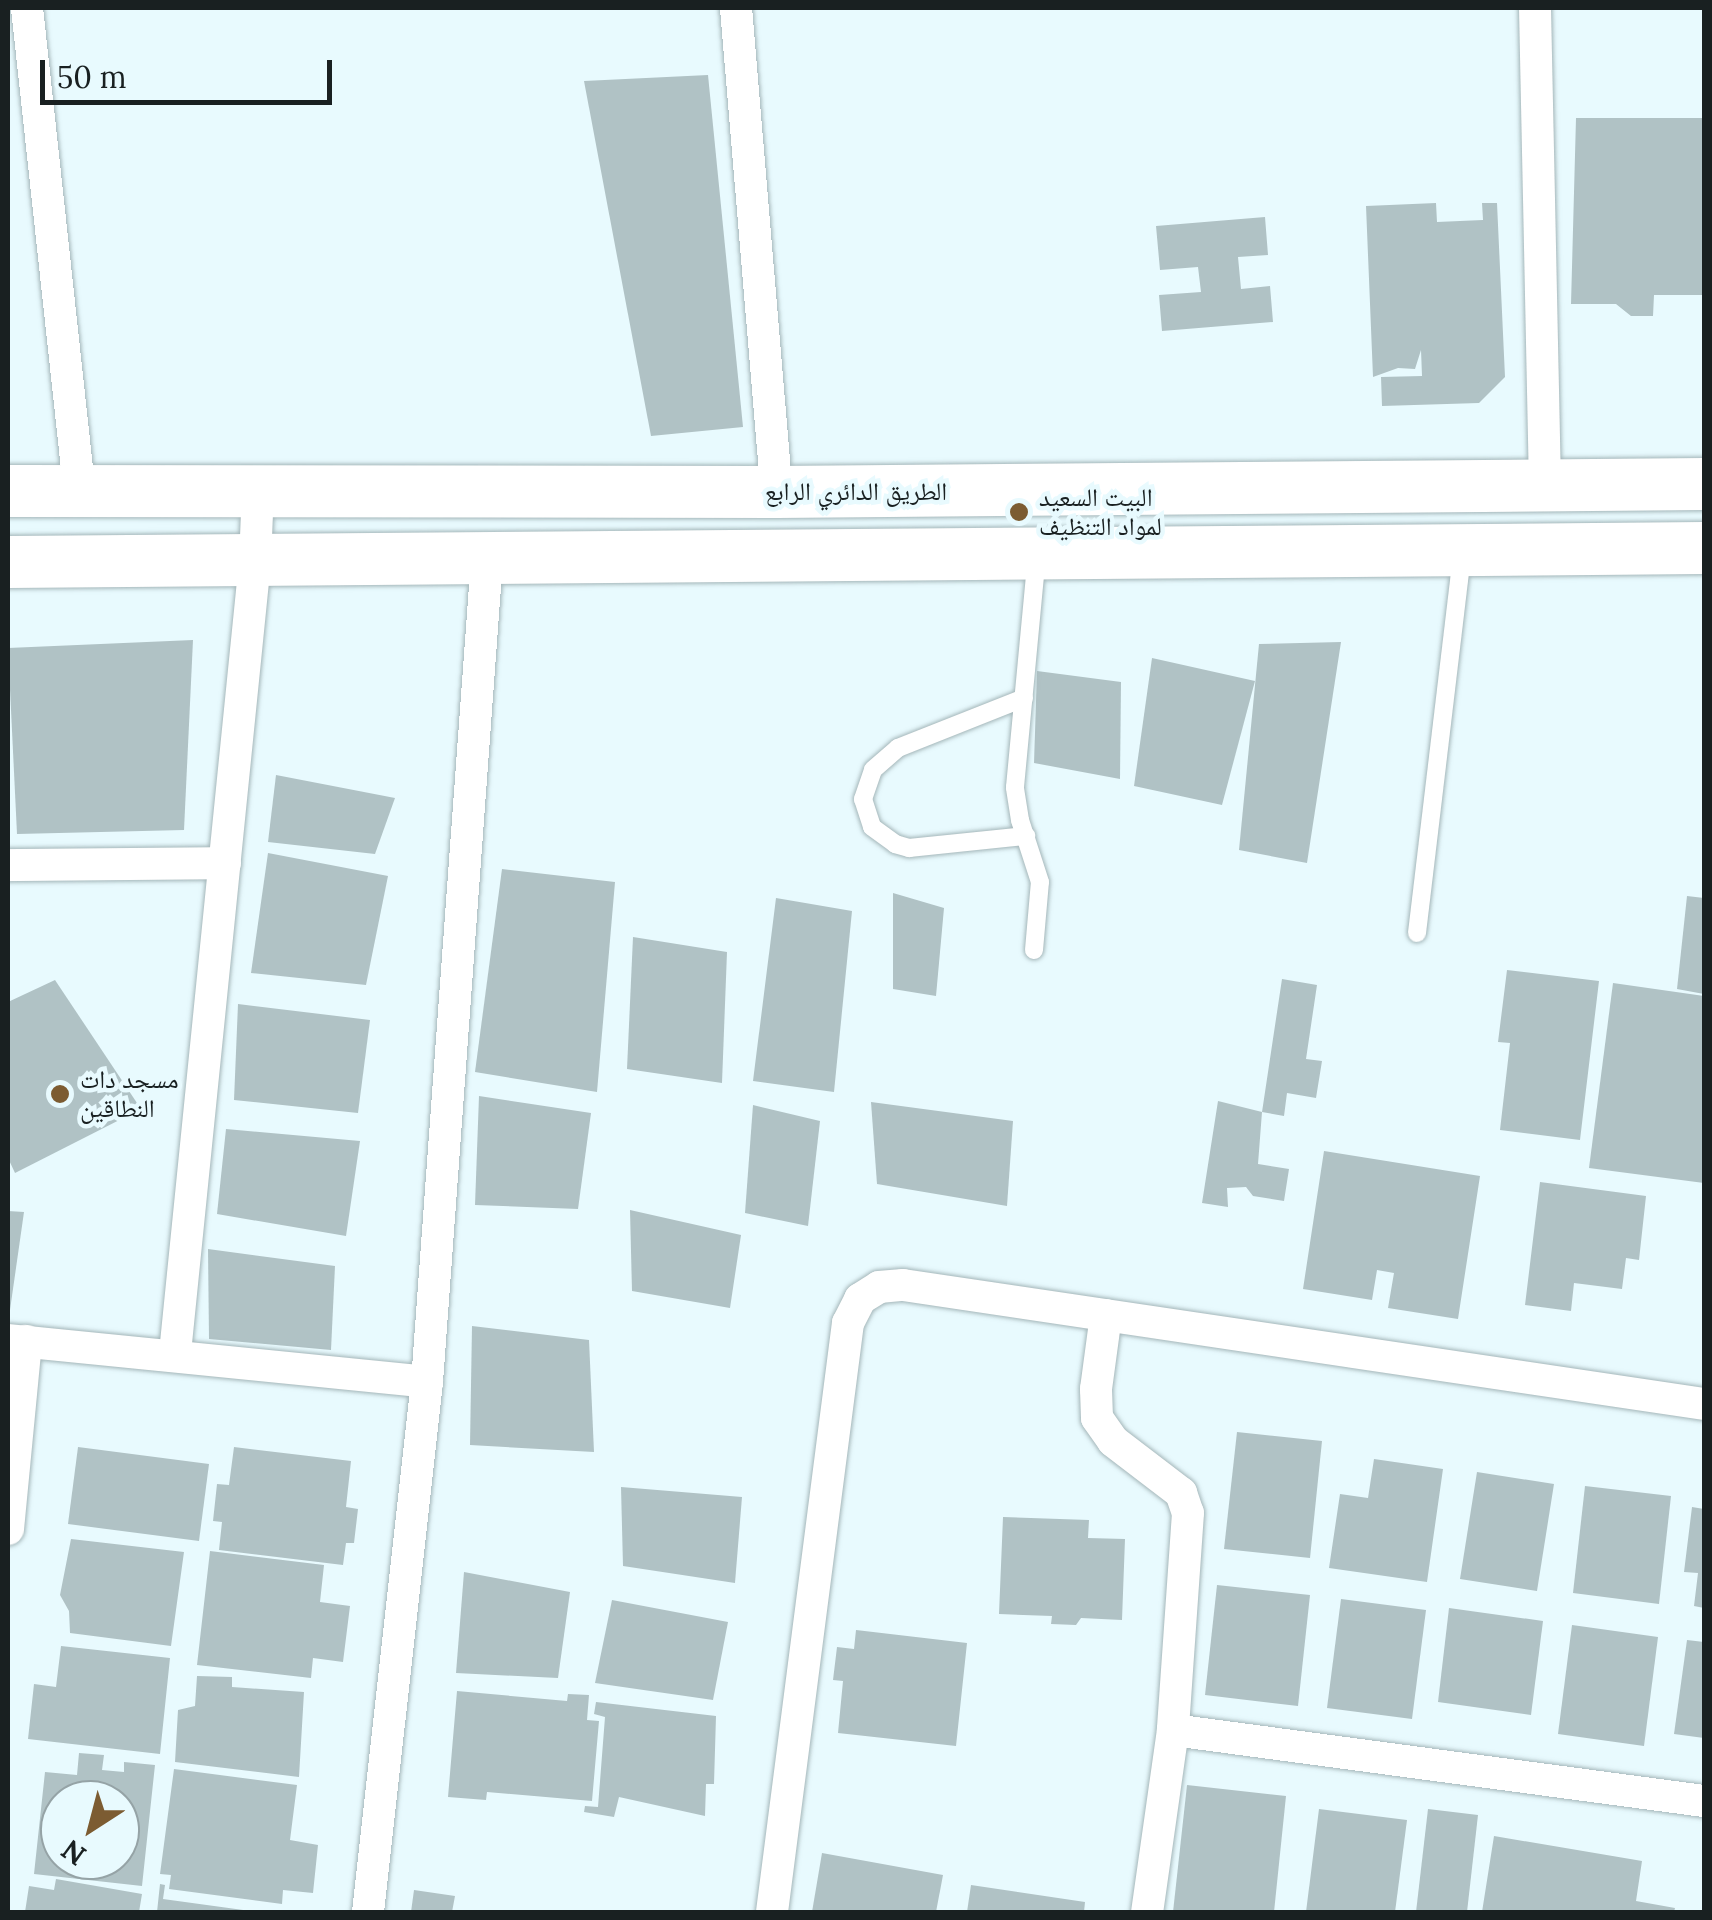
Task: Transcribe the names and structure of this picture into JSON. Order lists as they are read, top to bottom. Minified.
{"streets":{"main road":["الطريق الدائري الرابع"]},"places":["البيت السعيد لمواد التنظيف","مسجد دات النطاقين"],"scale_bar":"50 m","north":"bottom left"}
